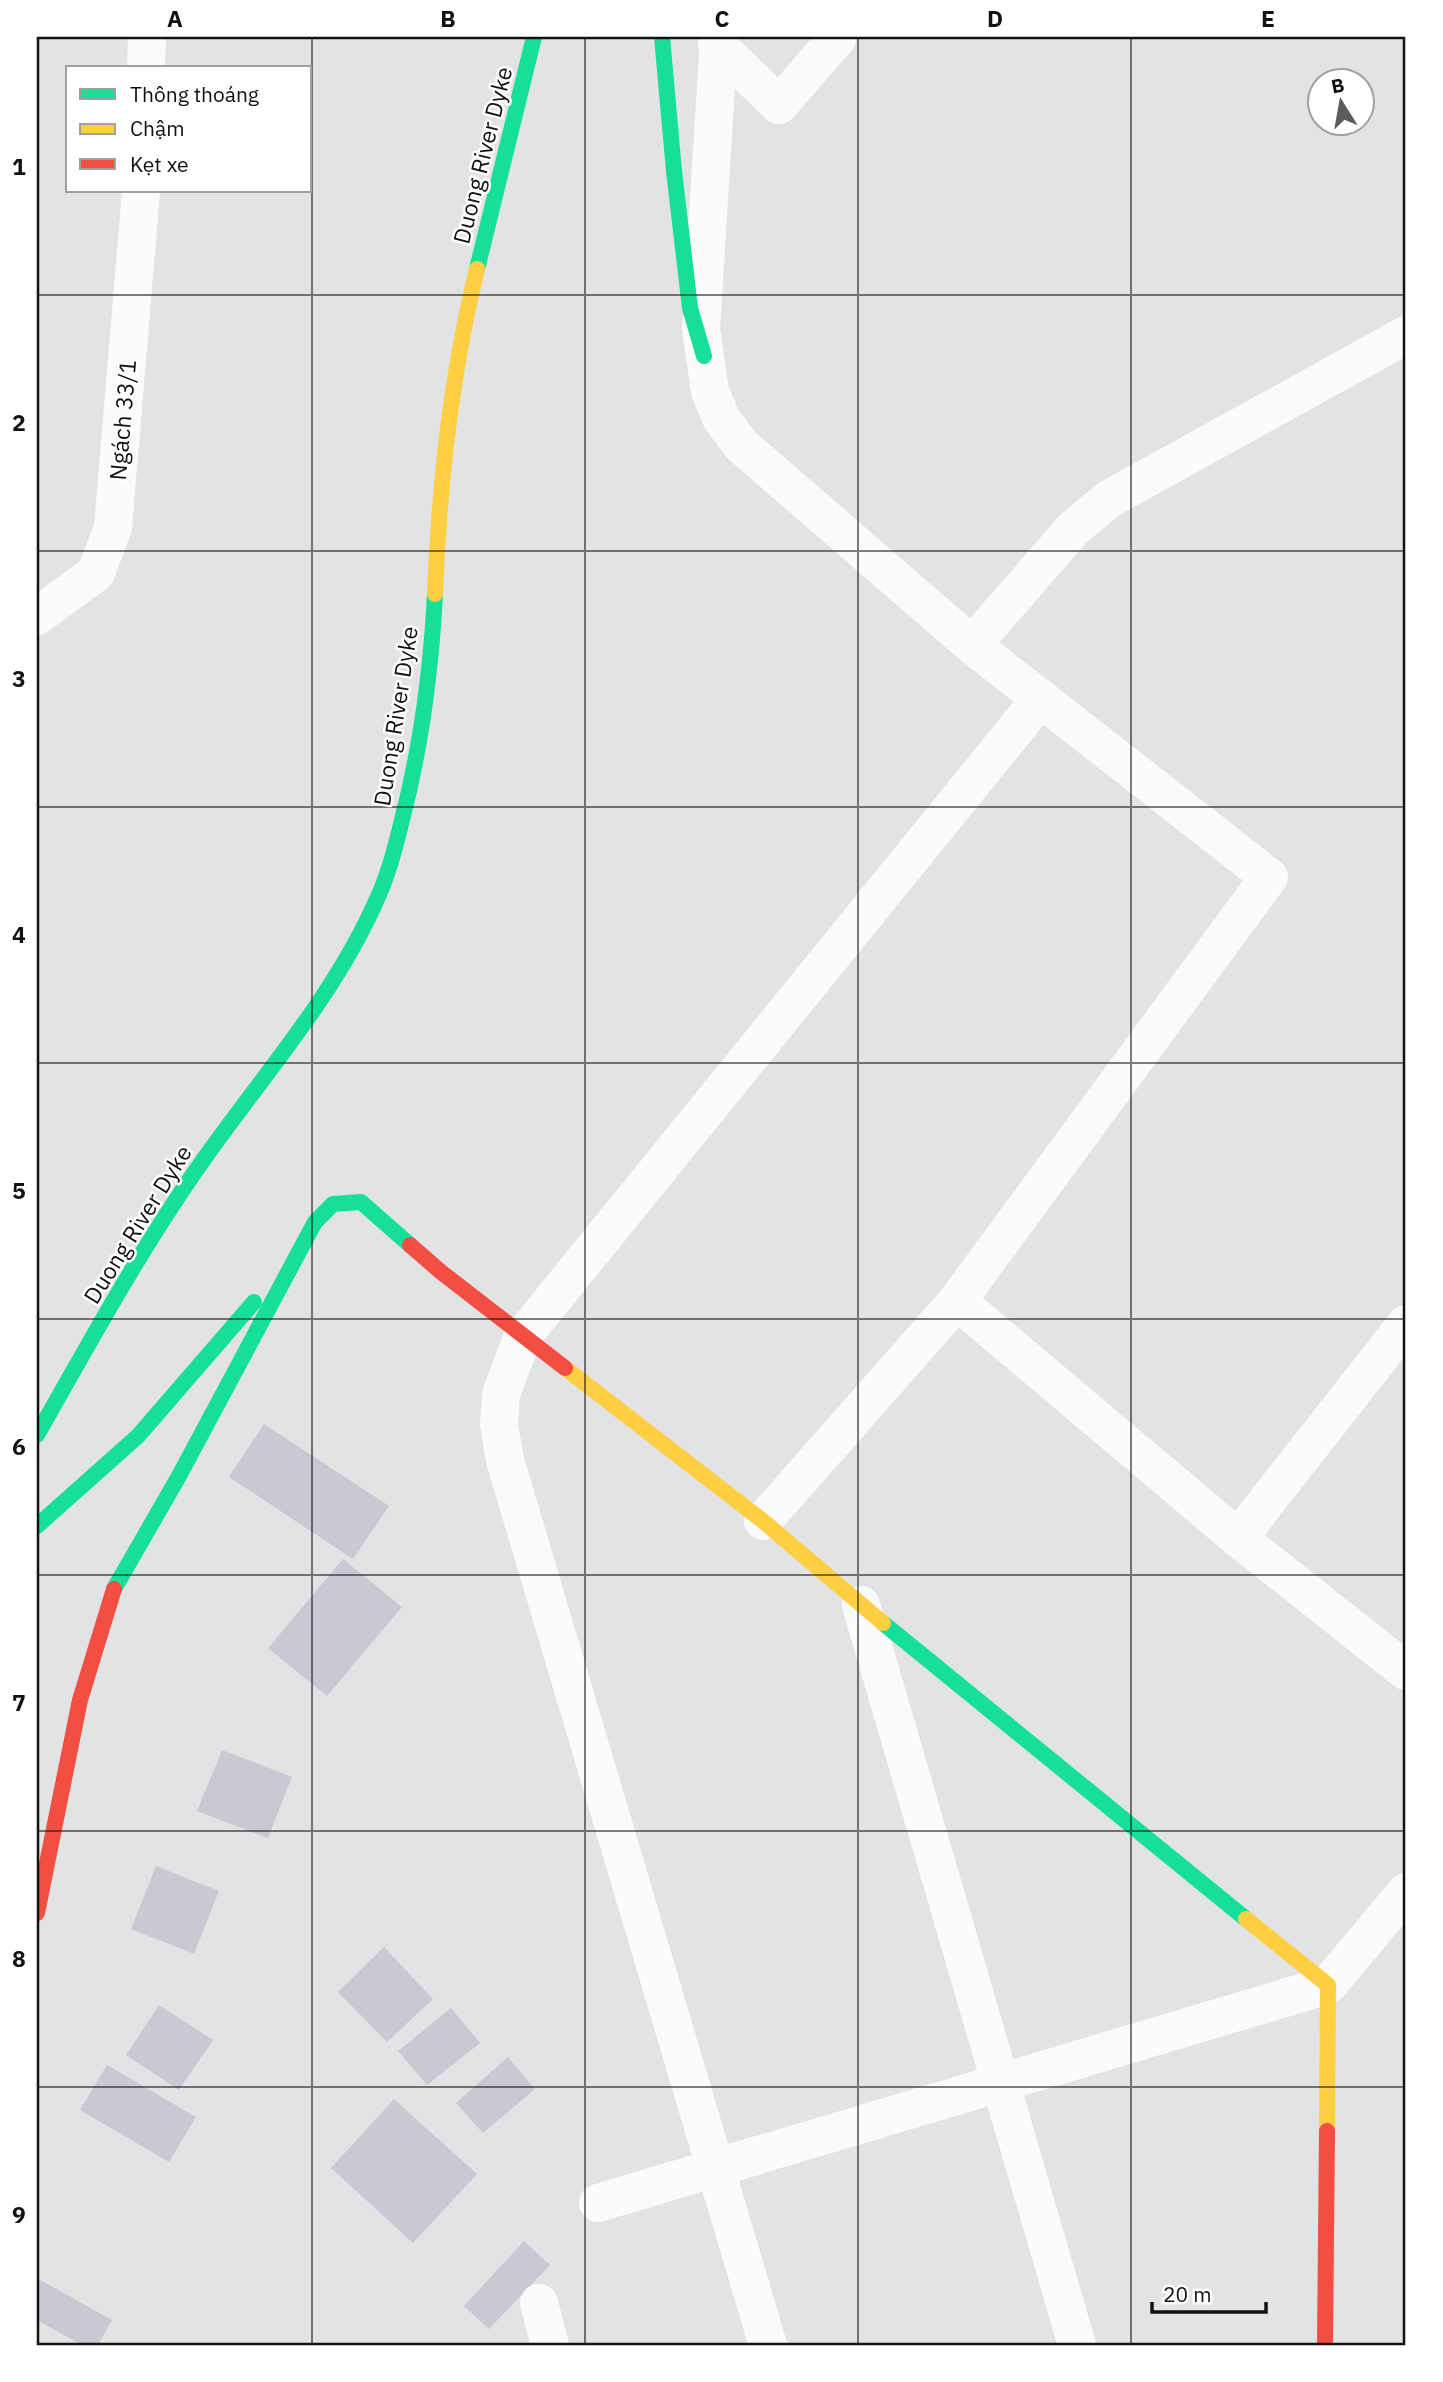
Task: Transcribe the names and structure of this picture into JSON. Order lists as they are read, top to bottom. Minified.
{"streets":{"street":["Duong River Dyke","Ngách 33/1"]},"legend":["Thông thoáng","Chậm","Kẹt xe"],"scale_bar":"20 m","north":"top","grid":{"columns":["A","B","C","D","E"],"rows":["1","2","3","4","5","6","7","8","9"]}}
